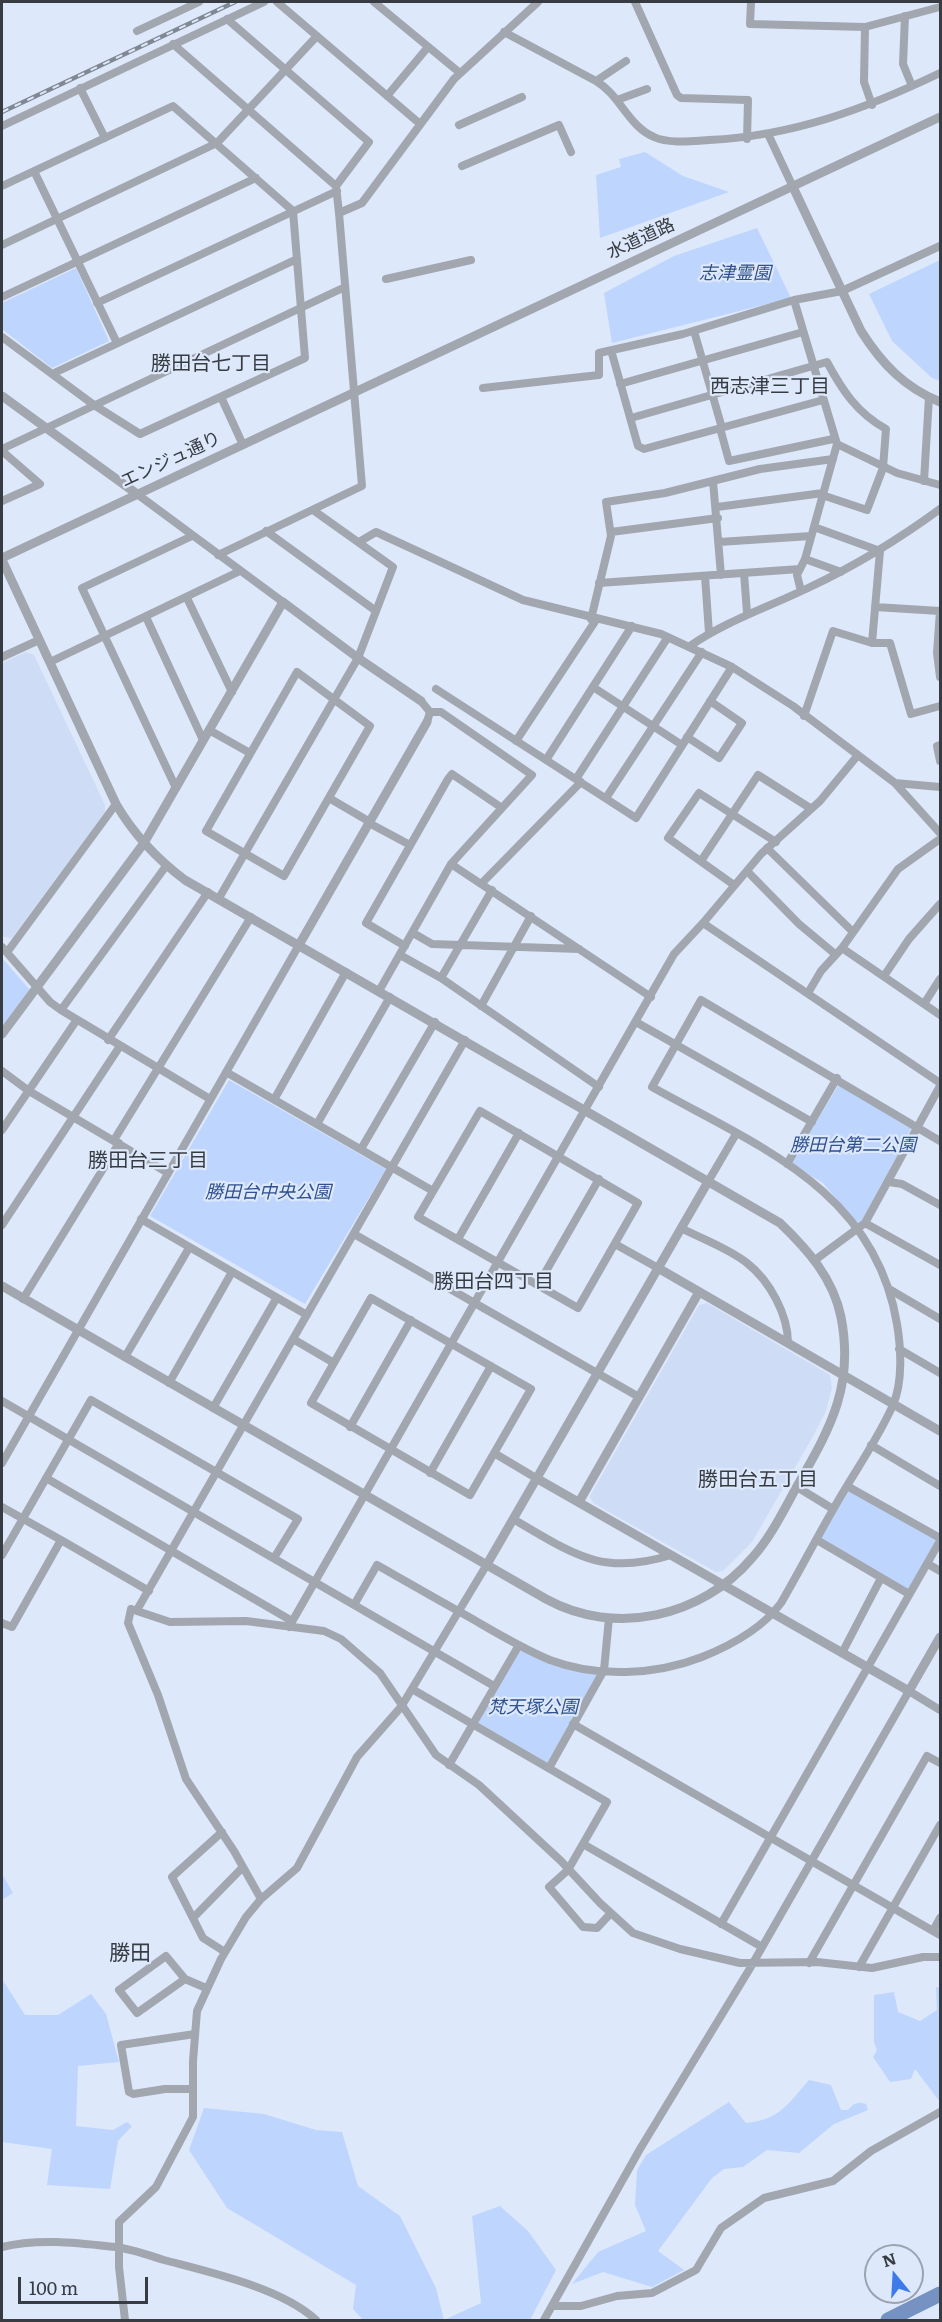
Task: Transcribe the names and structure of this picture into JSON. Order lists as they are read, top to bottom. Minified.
{"streets":{"street":["水道道路","エンジュ通り"]},"crossings":[["水道道路","エンジュ通り"]],"districts":["勝田台七丁目","西志津三丁目","勝田台三丁目","勝田台四丁目","勝田台五丁目","勝田"],"parks":["志津霊園","勝田台第二公園","勝田台中央公園","梵天塚公園"],"scale_bar":"100 m","north":"top"}
